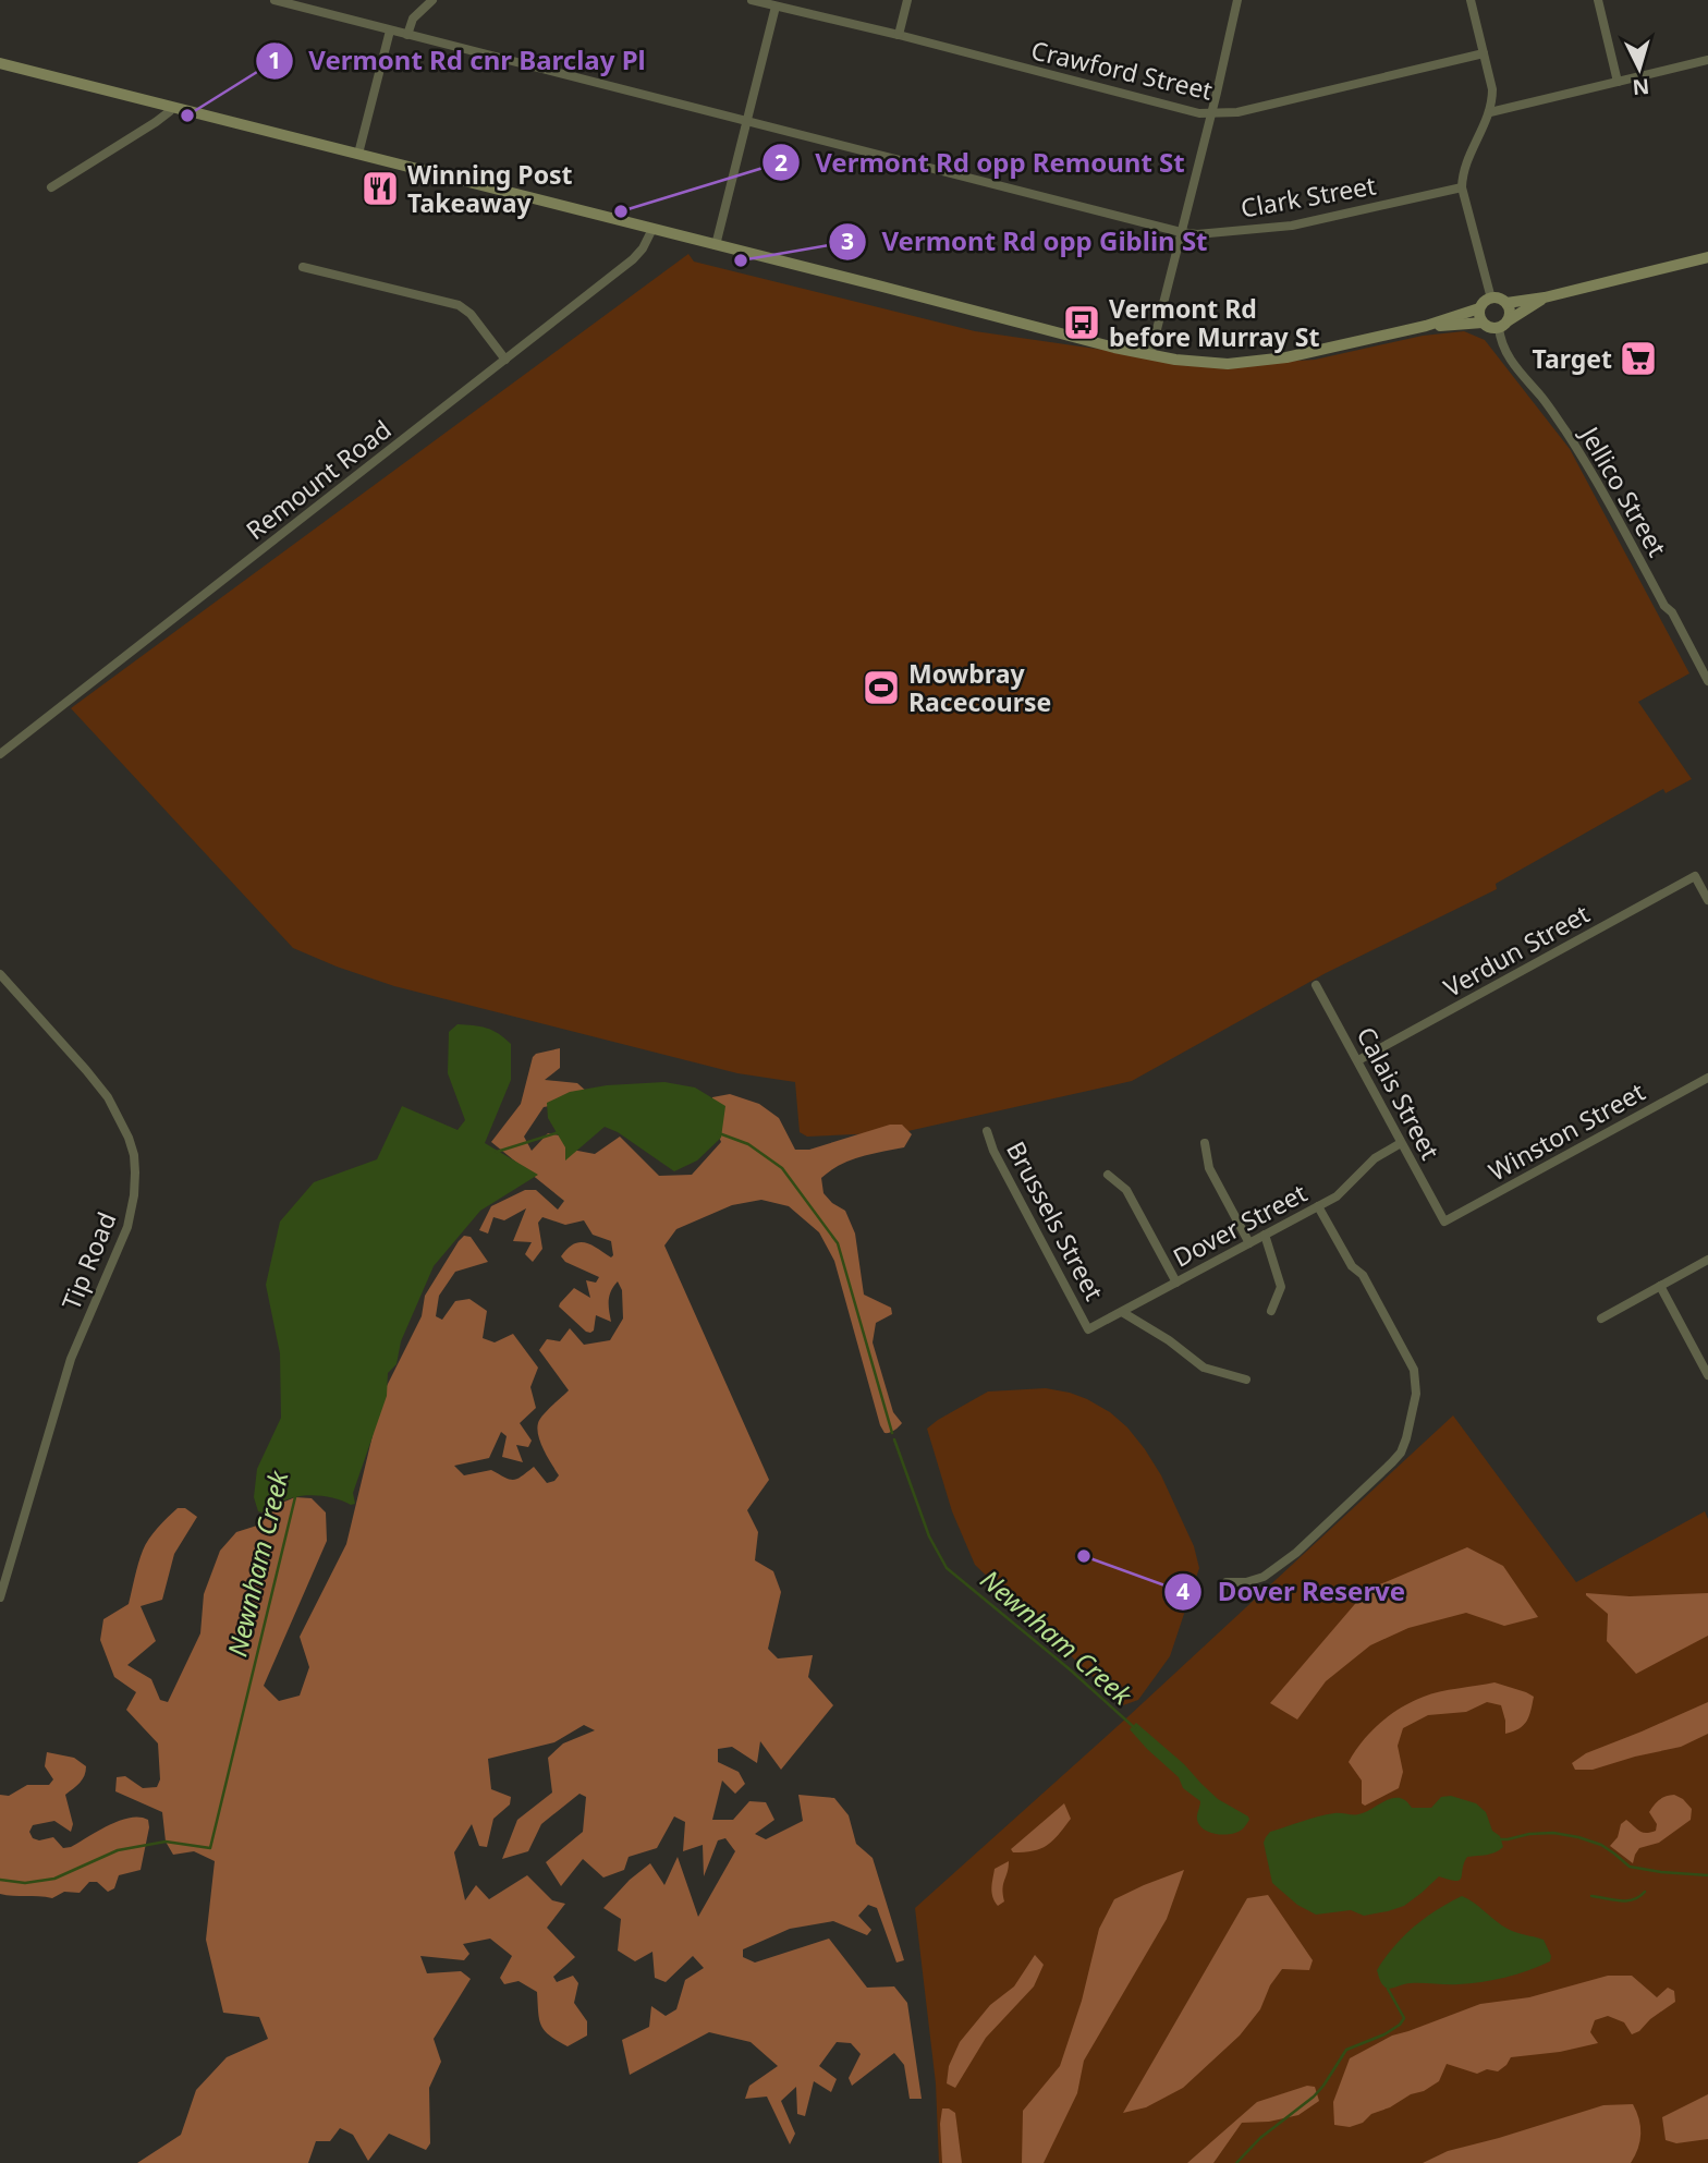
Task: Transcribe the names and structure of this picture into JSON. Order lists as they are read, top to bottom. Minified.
{"streets":{"street":["Crawford Street","Clark Street","Remount Road","Jellico Street","Verdun Street","Calais Street","Winston Street","Brussels Street","Dover Street","Tip Road"]},"crossings":[["Verdun Street","Calais Street"],["Calais Street","Winston Street"],["Calais Street","Dover Street"],["Brussels Street","Dover Street"]],"water":["Newnham Creek"],"places":{"other":["Vermont Rd cnr Barclay Pl","Vermont Rd opp Remount St","Vermont Rd opp Giblin St","Dover Reserve"],"restaurant":["Winning Post Takeaway"],"bus stop":["Vermont Rd before Murray St"],"supermarket":["Target"],"sports":["Mowbray Racecourse"]},"north":"bottom"}
